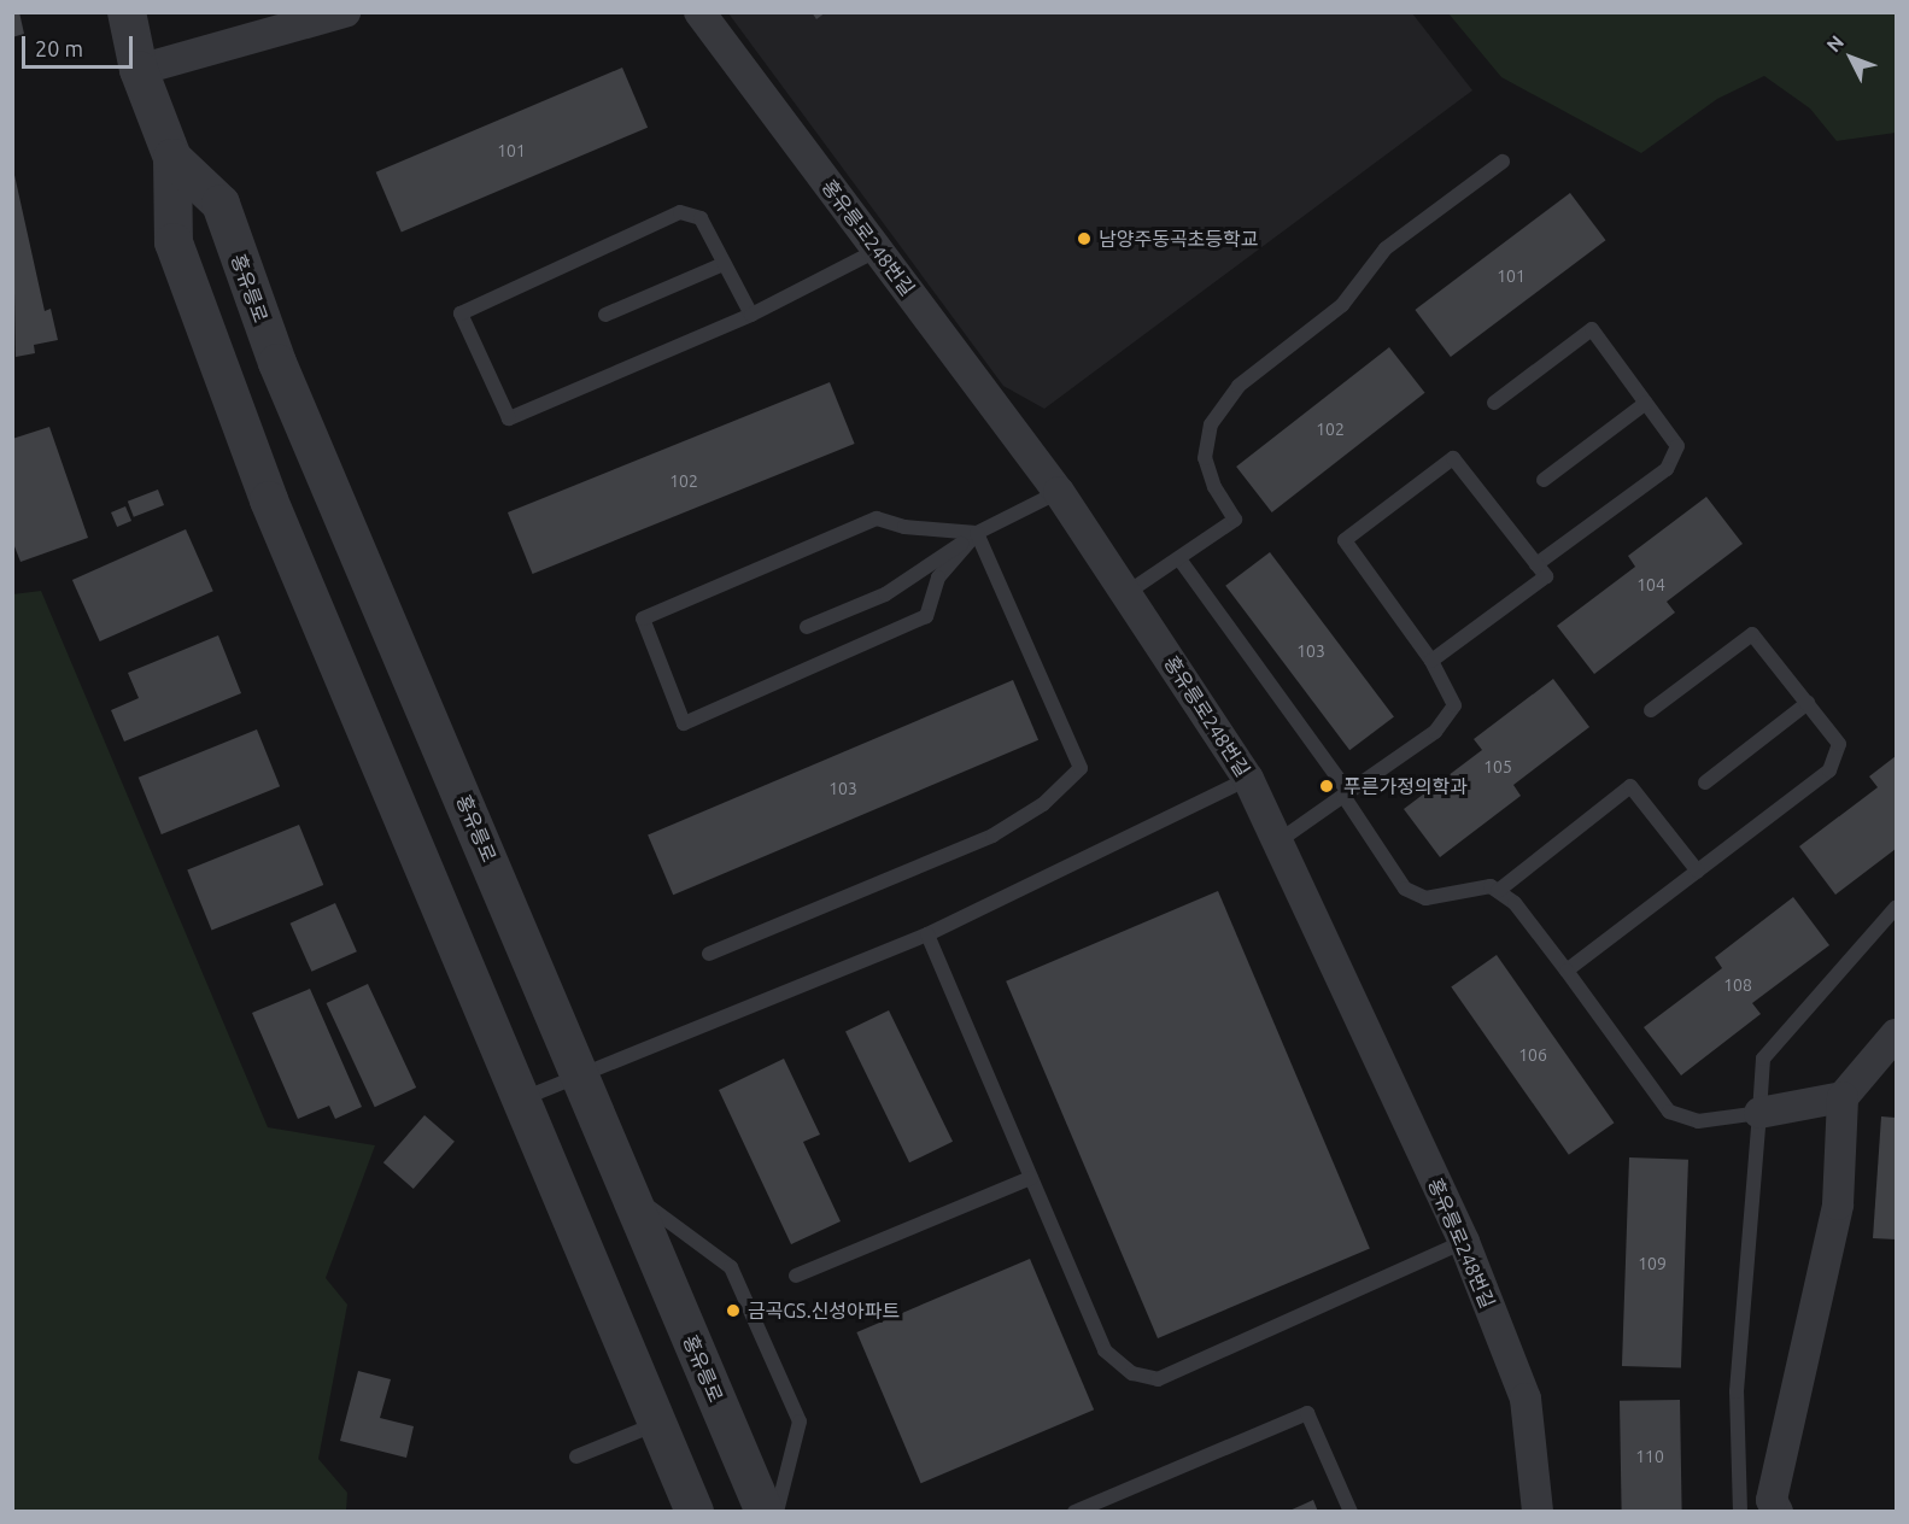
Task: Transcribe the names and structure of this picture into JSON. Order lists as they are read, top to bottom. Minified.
{"streets":{"street":["홍유릉로248번길","홍유릉로"]},"places":["남양주동곡초등학교","푸른가정의학과","금곡GS.신성아파트"],"house_numbers":["101","101","102","102","104","103","105","103","108","106","109","110"],"scale_bar":"20 m","north":"top left"}
